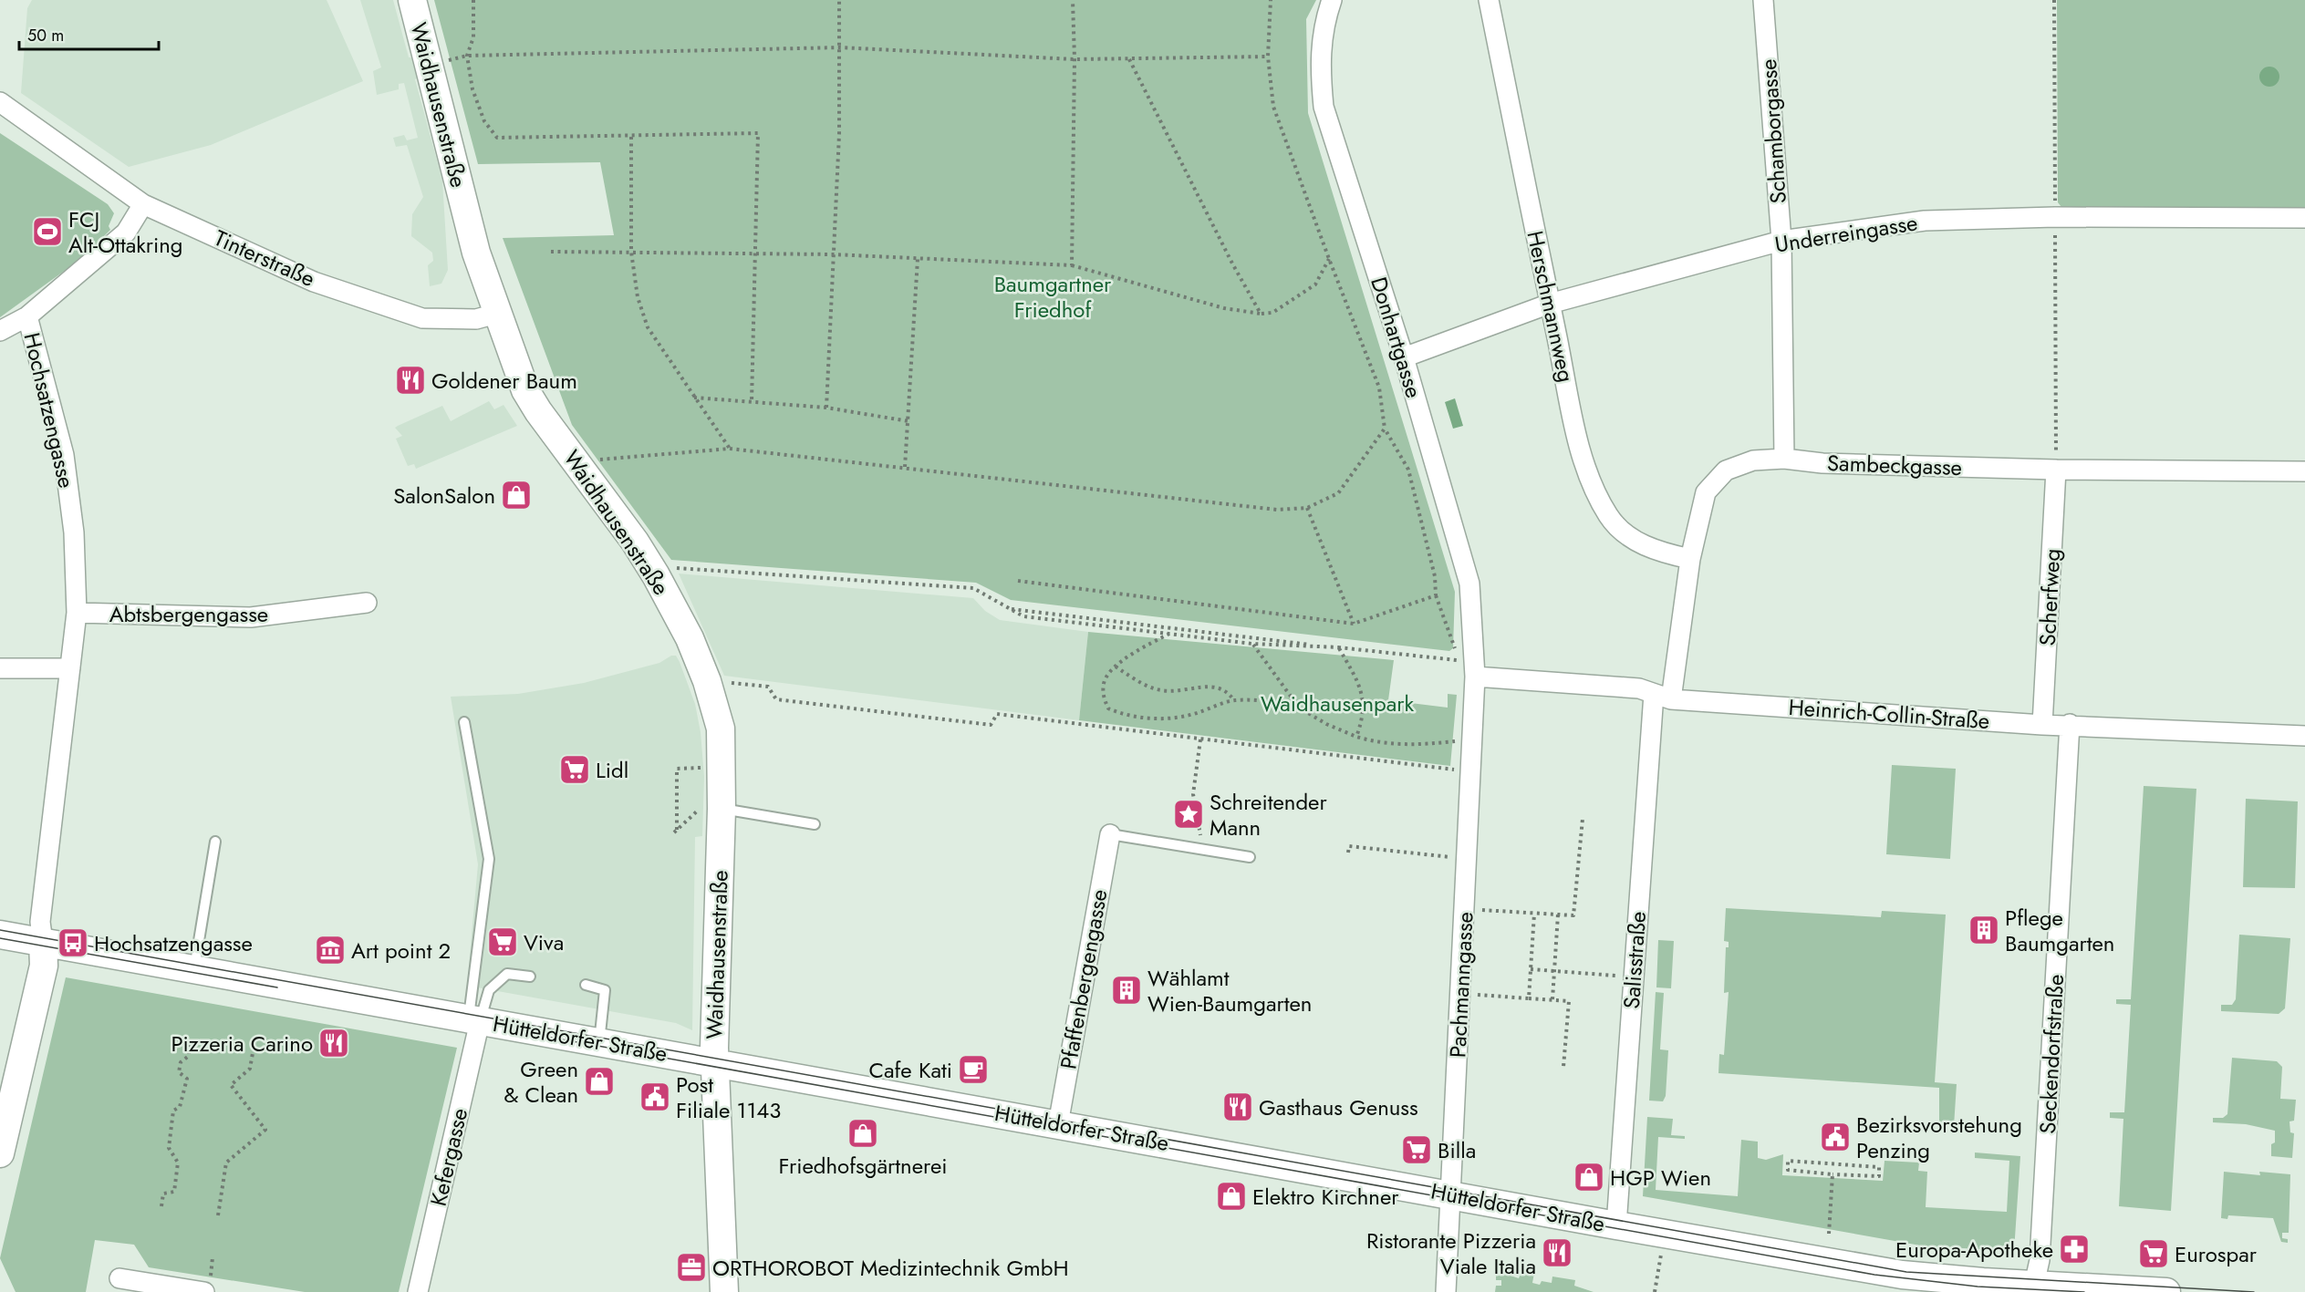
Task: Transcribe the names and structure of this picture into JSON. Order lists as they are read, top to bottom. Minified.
{"streets":{"main road":["Waidhausenstraße","Hochsatzengasse","Hütteldorfer Straße"],"street":["Schamborgasse","Underreingasse","Tinterstraße","Herschmannweg","Donhartgasse","Sambeckgasse","Scherfweg","Abtsbergengasse","Heinrich-Collin-Straße","Salisstraße","Pfaffenbergengasse","Pachmanngasse","Seckendorfstraße","Kefergasse"]},"crossings":[["Waidhausenstraße","Tinterstraße"],["Waidhausenstraße","Hütteldorfer Straße"],["Schamborgasse","Underreingasse"],["Schamborgasse","Sambeckgasse"],["Underreingasse","Herschmannweg"],["Underreingasse","Donhartgasse"],["Herschmannweg","Sambeckgasse"],["Donhartgasse","Heinrich-Collin-Straße"],["Donhartgasse","Pachmanngasse"],["Hochsatzengasse","Abtsbergengasse"],["Hochsatzengasse","Hütteldorfer Straße"],["Sambeckgasse","Scherfweg"],["Sambeckgasse","Heinrich-Collin-Straße"],["Sambeckgasse","Salisstraße"],["Scherfweg","Heinrich-Collin-Straße"],["Heinrich-Collin-Straße","Salisstraße"],["Heinrich-Collin-Straße","Pachmanngasse"],["Heinrich-Collin-Straße","Seckendorfstraße"],["Salisstraße","Hütteldorfer Straße"],["Pfaffenbergengasse","Hütteldorfer Straße"],["Pachmanngasse","Hütteldorfer Straße"],["Hütteldorfer Straße","Seckendorfstraße"],["Hütteldorfer Straße","Kefergasse"]],"parks":["Baumgartner Friedhof","Waidhausenpark"],"places":{"sports":["FCJ Alt-Ottakring"],"restaurant":["Goldener Baum","Pizzeria Carino","Gasthaus Genuss","Ristorante Pizzeria Viale Italia"],"shop":["SalonSalon","Green & Clean","Friedhofsgärtnerei","HGP Wien","Elektro Kirchner"],"supermarket":["Lidl","Viva","Billa","Eurospar"],"place":["Schreitender Mann"],"building":["Pflege Baumgarten","Wählamt Wien-Baumgarten"],"bus stop":["Hochsatzengasse"],"museum":["Art point 2"],"cafe":["Cafe Kati"],"public building":["Post Filiale 1143","Bezirksvorstehung Penzing"],"pharmacy":["Europa-Apotheke"],"office":["ORTHOROBOT Medizintechnik GmbH"]},"scale_bar":"50 m"}
